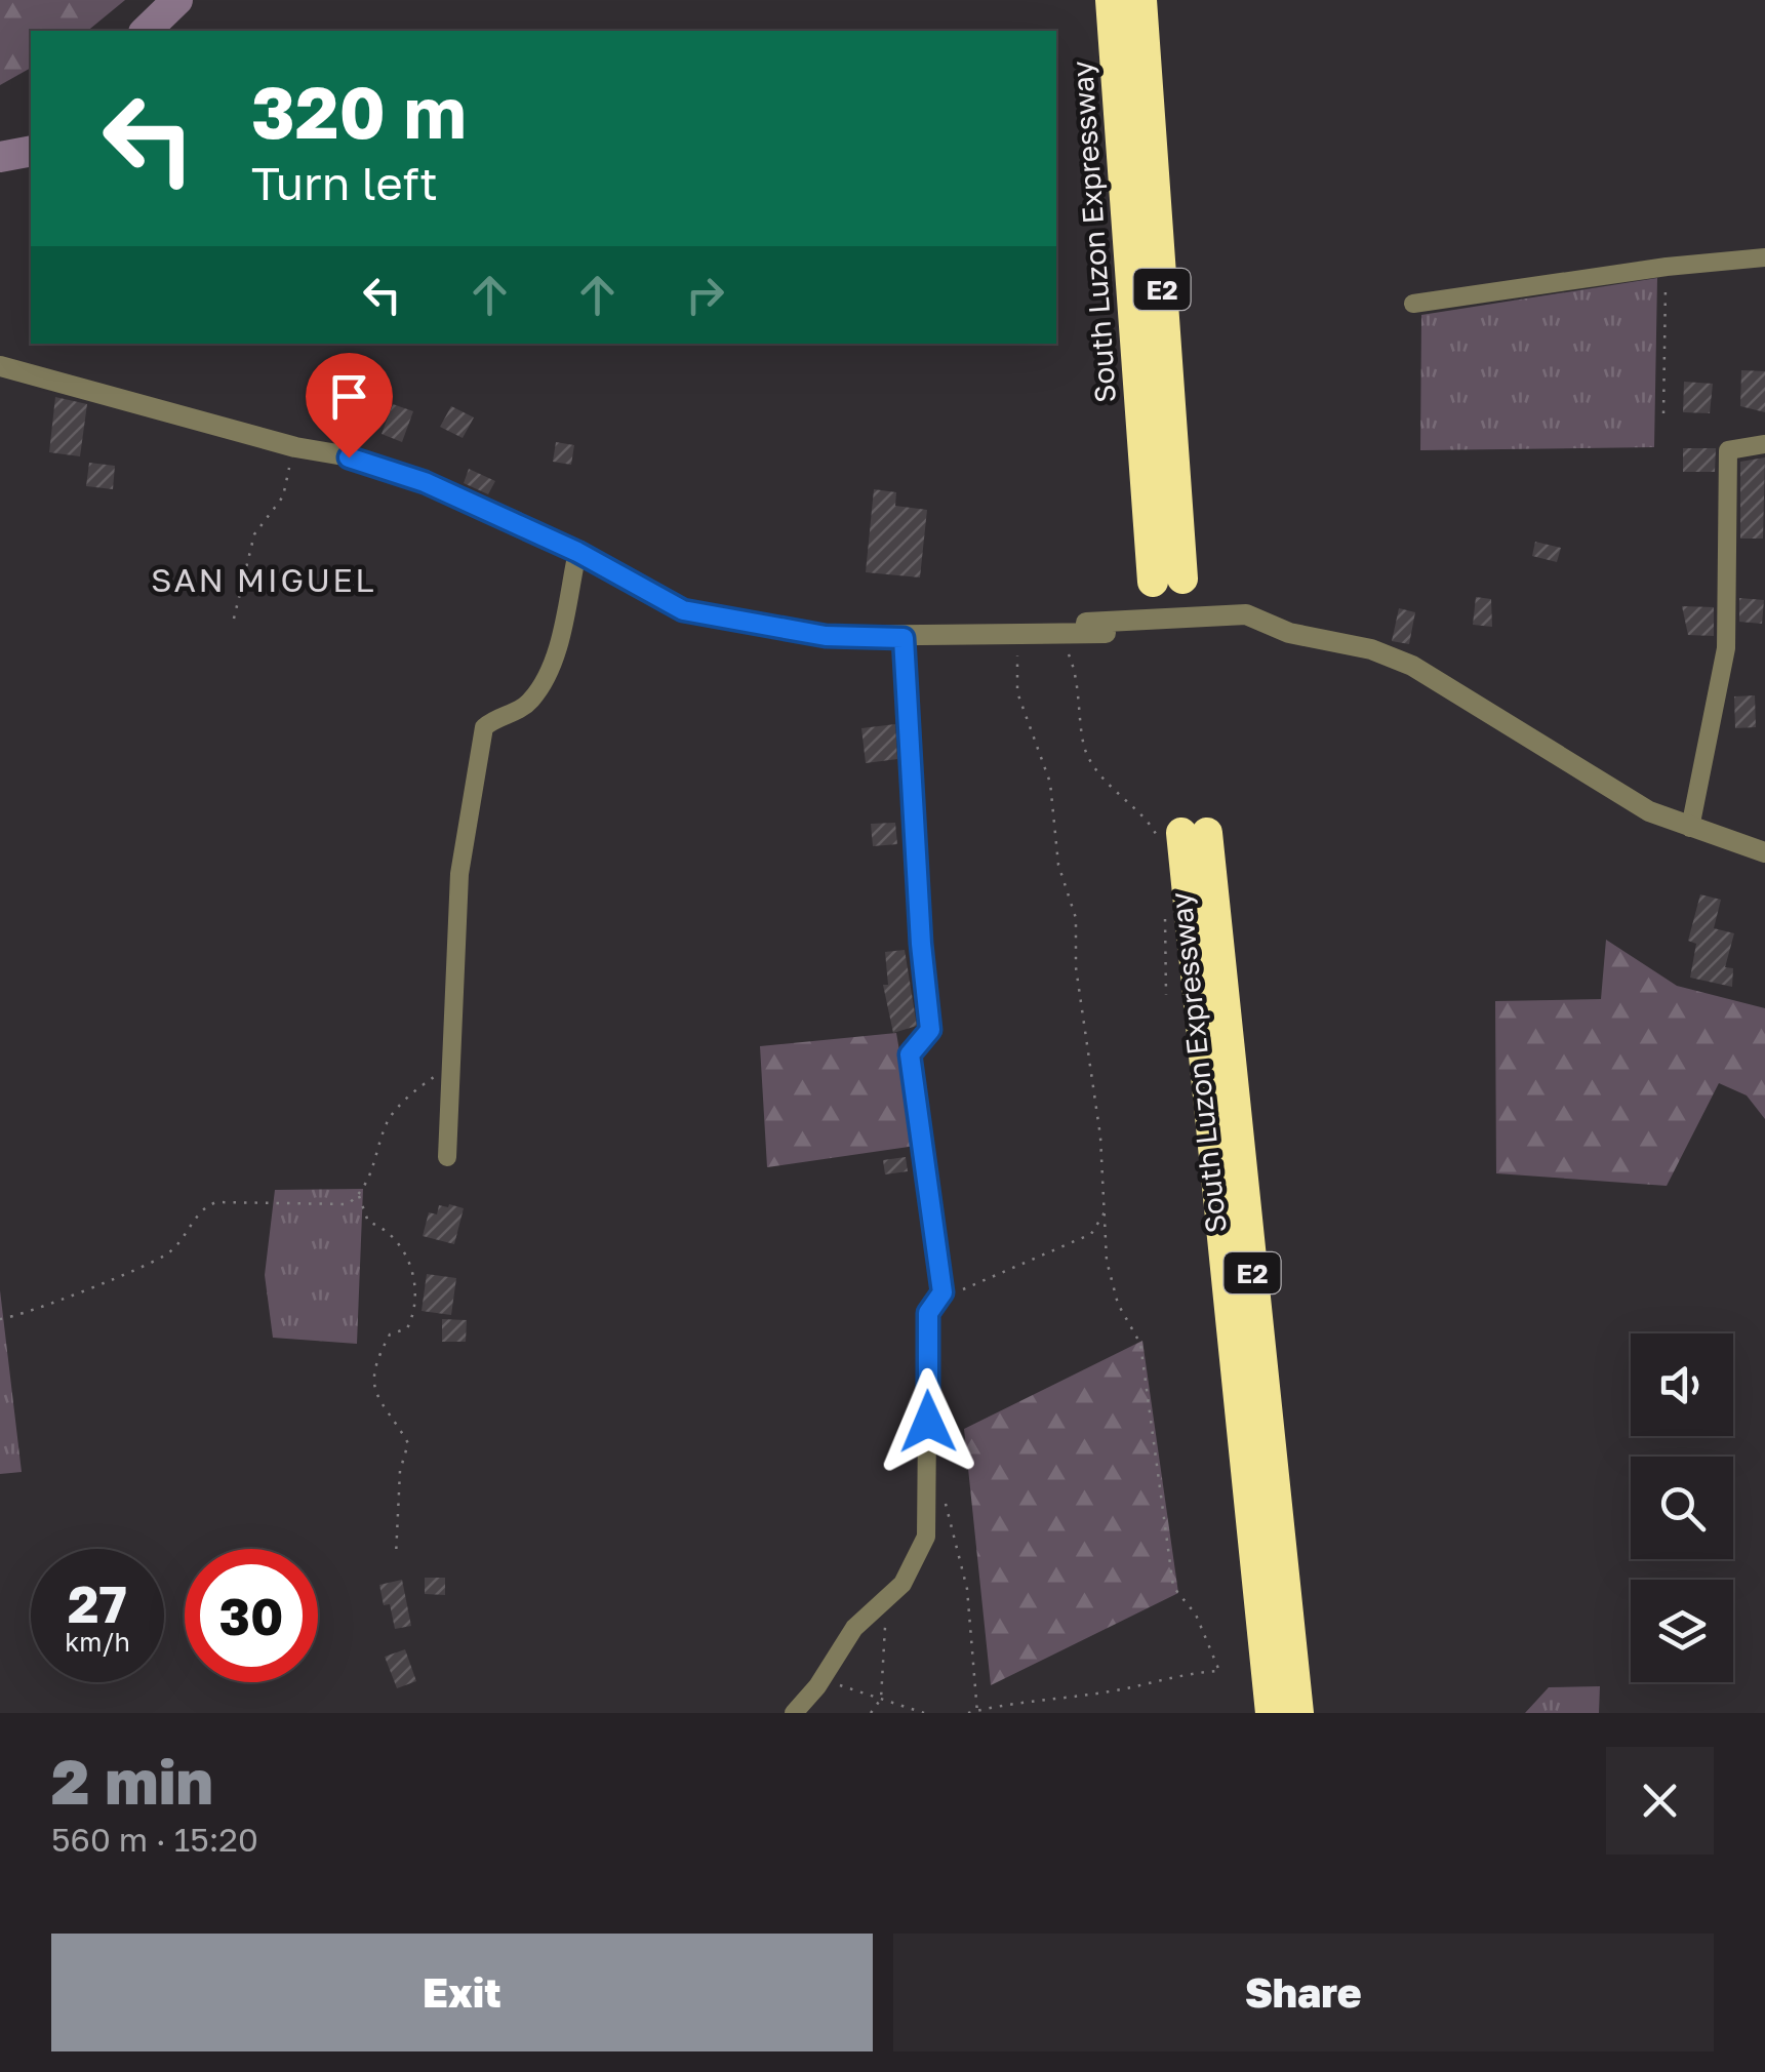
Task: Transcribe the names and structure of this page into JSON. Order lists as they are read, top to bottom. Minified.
{"streets":{"highway":["South Luzon Expressway","E2"]},"districts":["SAN MIGUEL"],"page":{"turn":["320 m","Turn left"],"speed":"27 km/h","limit":"30","heading":["2 min","560 m · 15:20"],"buttons":["Exit","Share"]}}
